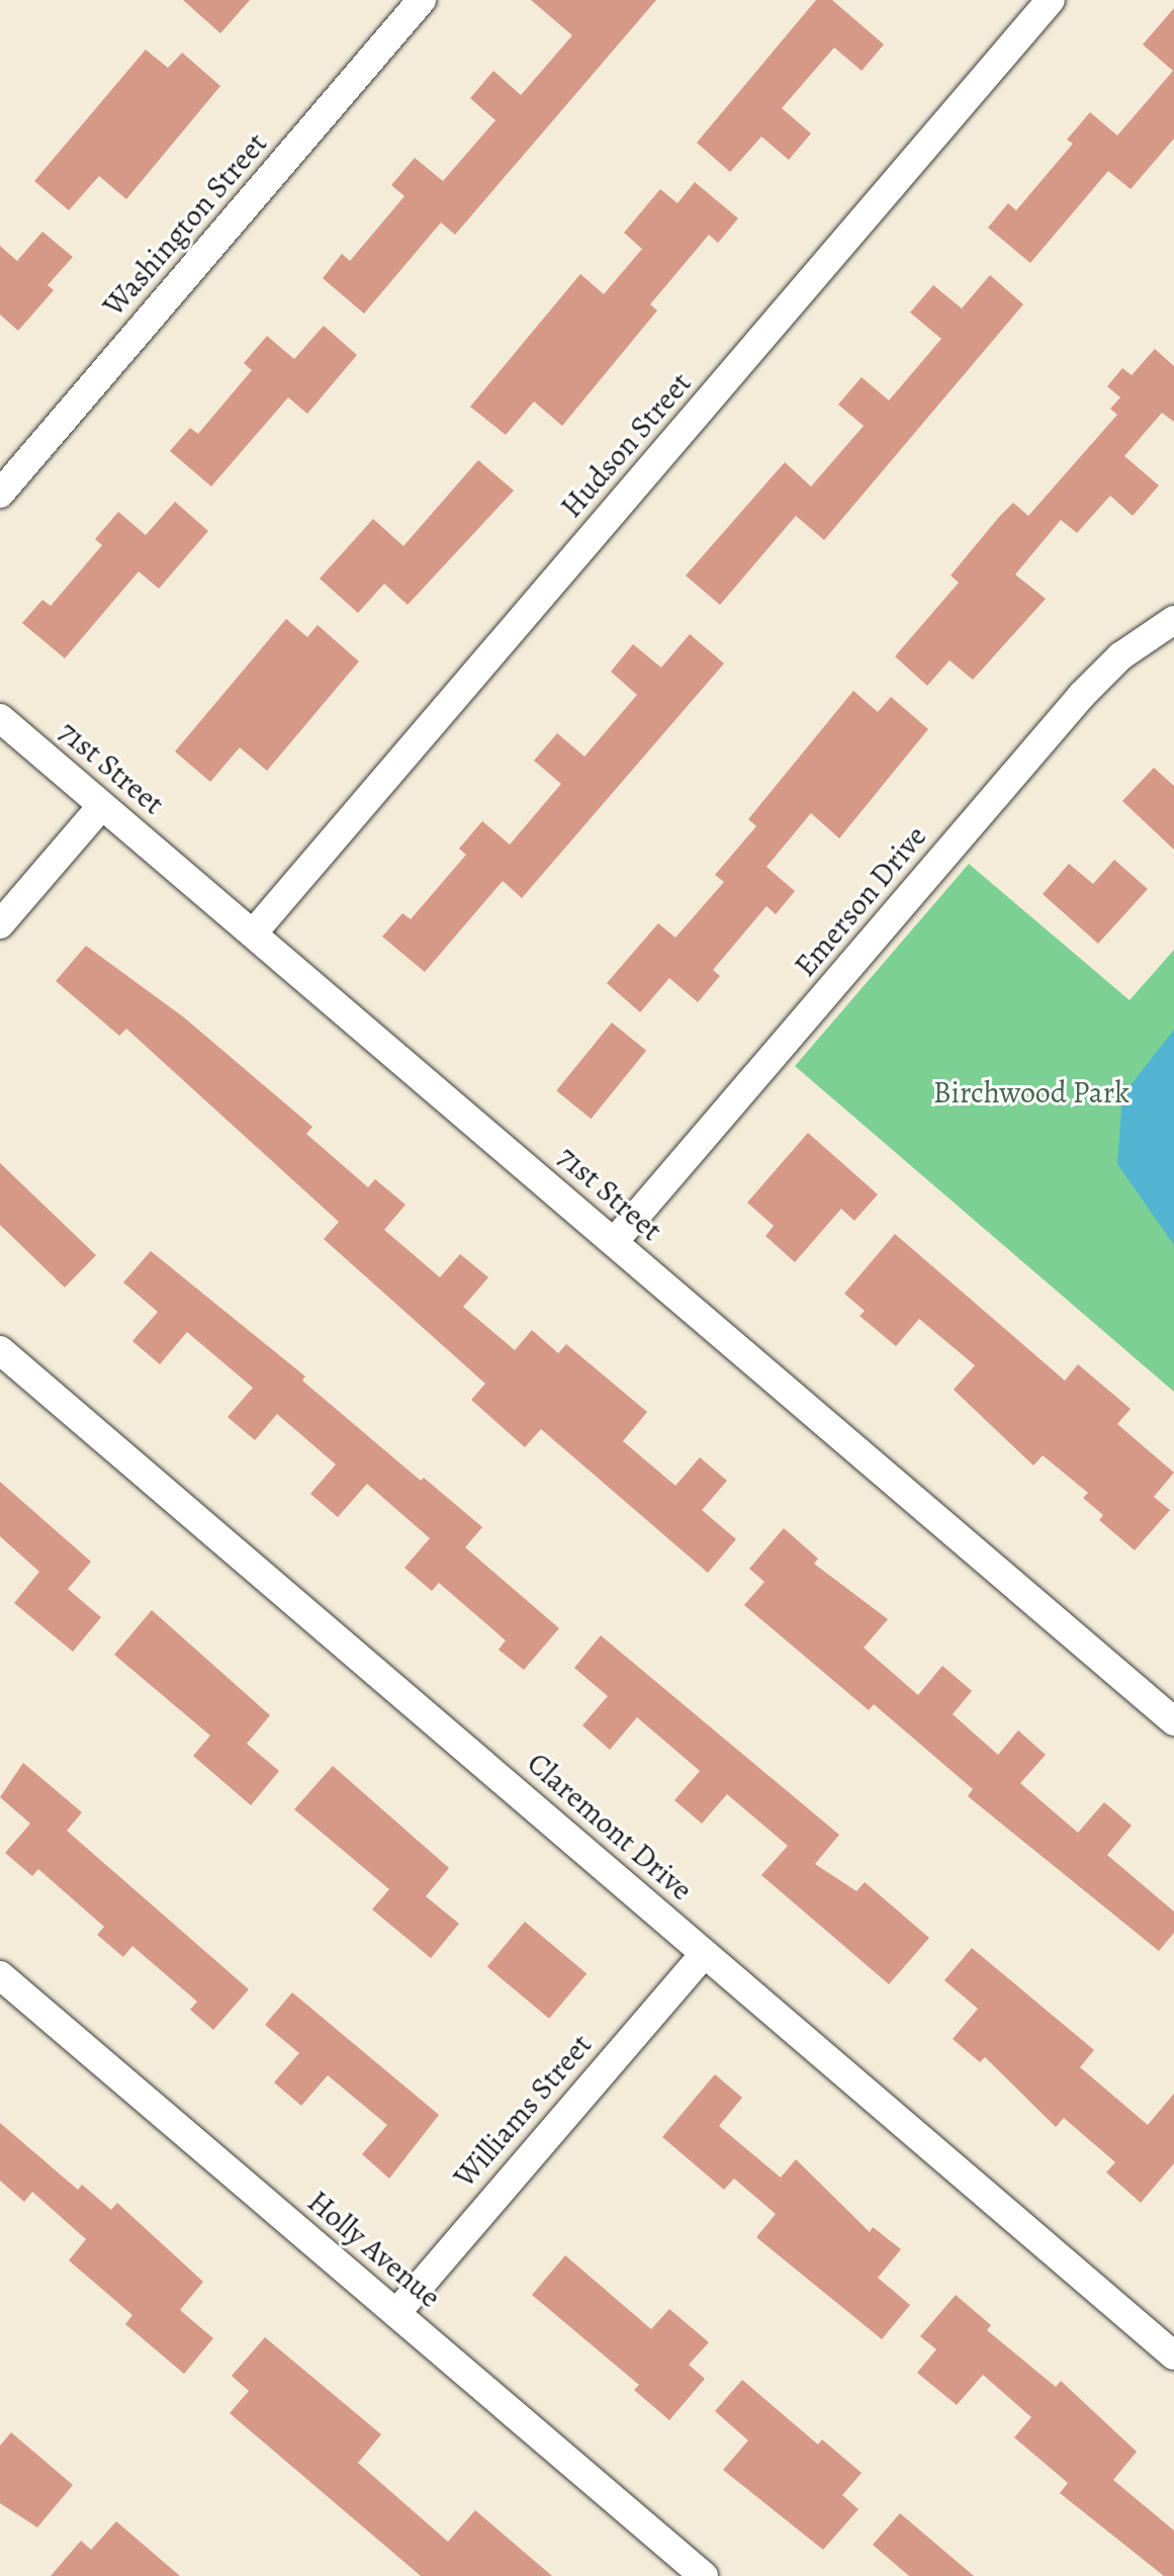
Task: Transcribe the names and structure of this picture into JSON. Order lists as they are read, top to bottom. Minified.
{"streets":{"street":["Washington Street","Hudson Street","71st Street","Emerson Drive","Claremont Drive","Williams Street","Holly Avenue"]},"crossings":[["Hudson Street","71st Street"],["71st Street","Emerson Drive"],["Claremont Drive","Williams Street"],["Williams Street","Holly Avenue"]],"parks":["Birchwood Park"]}
